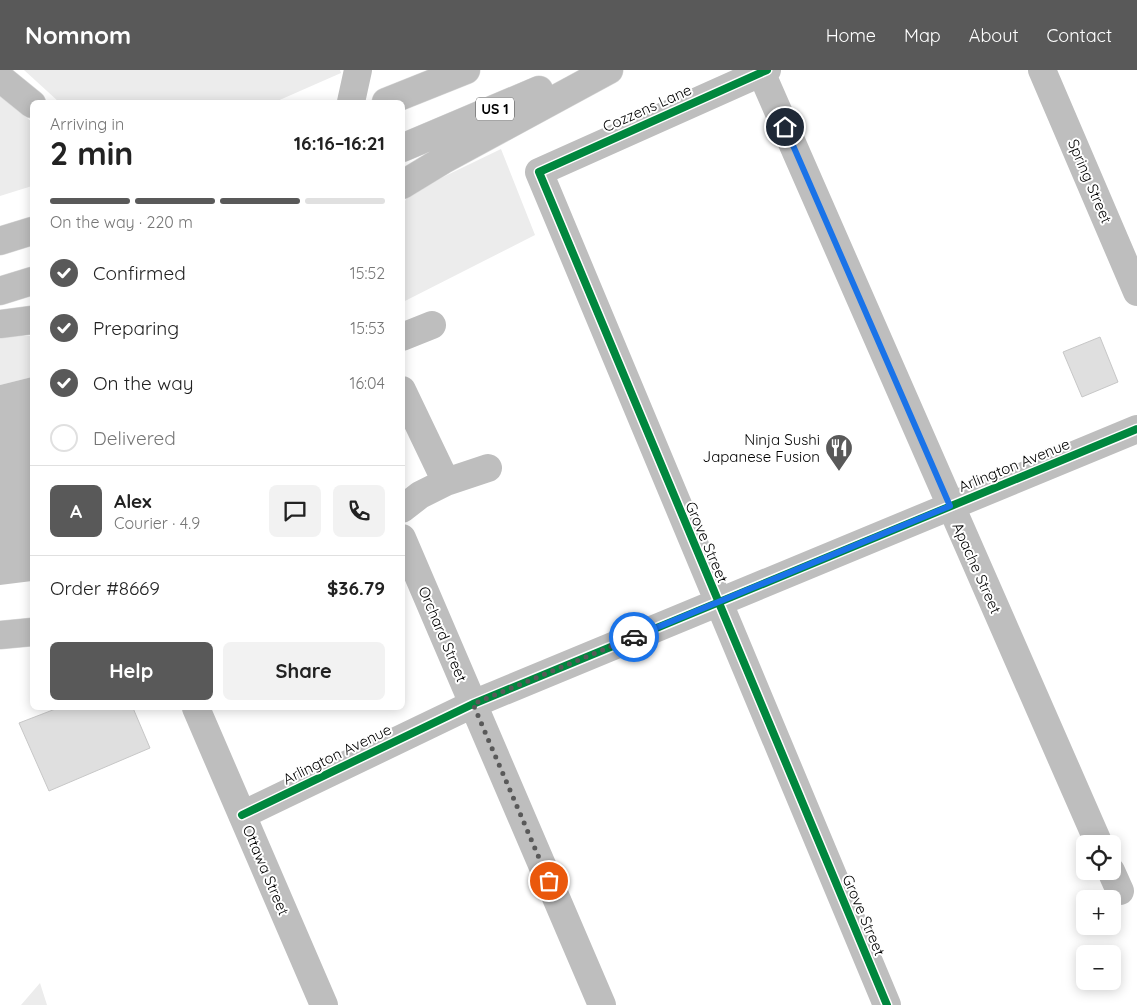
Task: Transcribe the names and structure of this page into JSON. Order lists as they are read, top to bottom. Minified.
{"streets":{"main road":["Cozzens Lane","US 1","Spring Street","Arlington Avenue","Grove Street","Apache Street","Orchard Street","Ottawa Street"]},"crossings":[["Cozzens Lane","Grove Street"],["Cozzens Lane","Apache Street"],["Arlington Avenue","Grove Street"],["Arlington Avenue","Apache Street"],["Arlington Avenue","Orchard Street"],["Arlington Avenue","Ottawa Street"]],"places":{"restaurant":["Ninja Sushi Japanese Fusion"]},"page":{"header":"Nomnom","nav":["Home","Map","About","Contact"],"heading":["2 min","Arriving in","16:16–16:21"],"panel":["Alex","Courier · 4.9","Order #8669","$36.79"],"bar":"On the way · 220 m","list":[["Confirmed","15:52"],["Preparing","15:53"],["On the way","16:04"],"Delivered"],"round":"A","buttons":["Help","Share"],"map_buttons":["+","−"]}}
